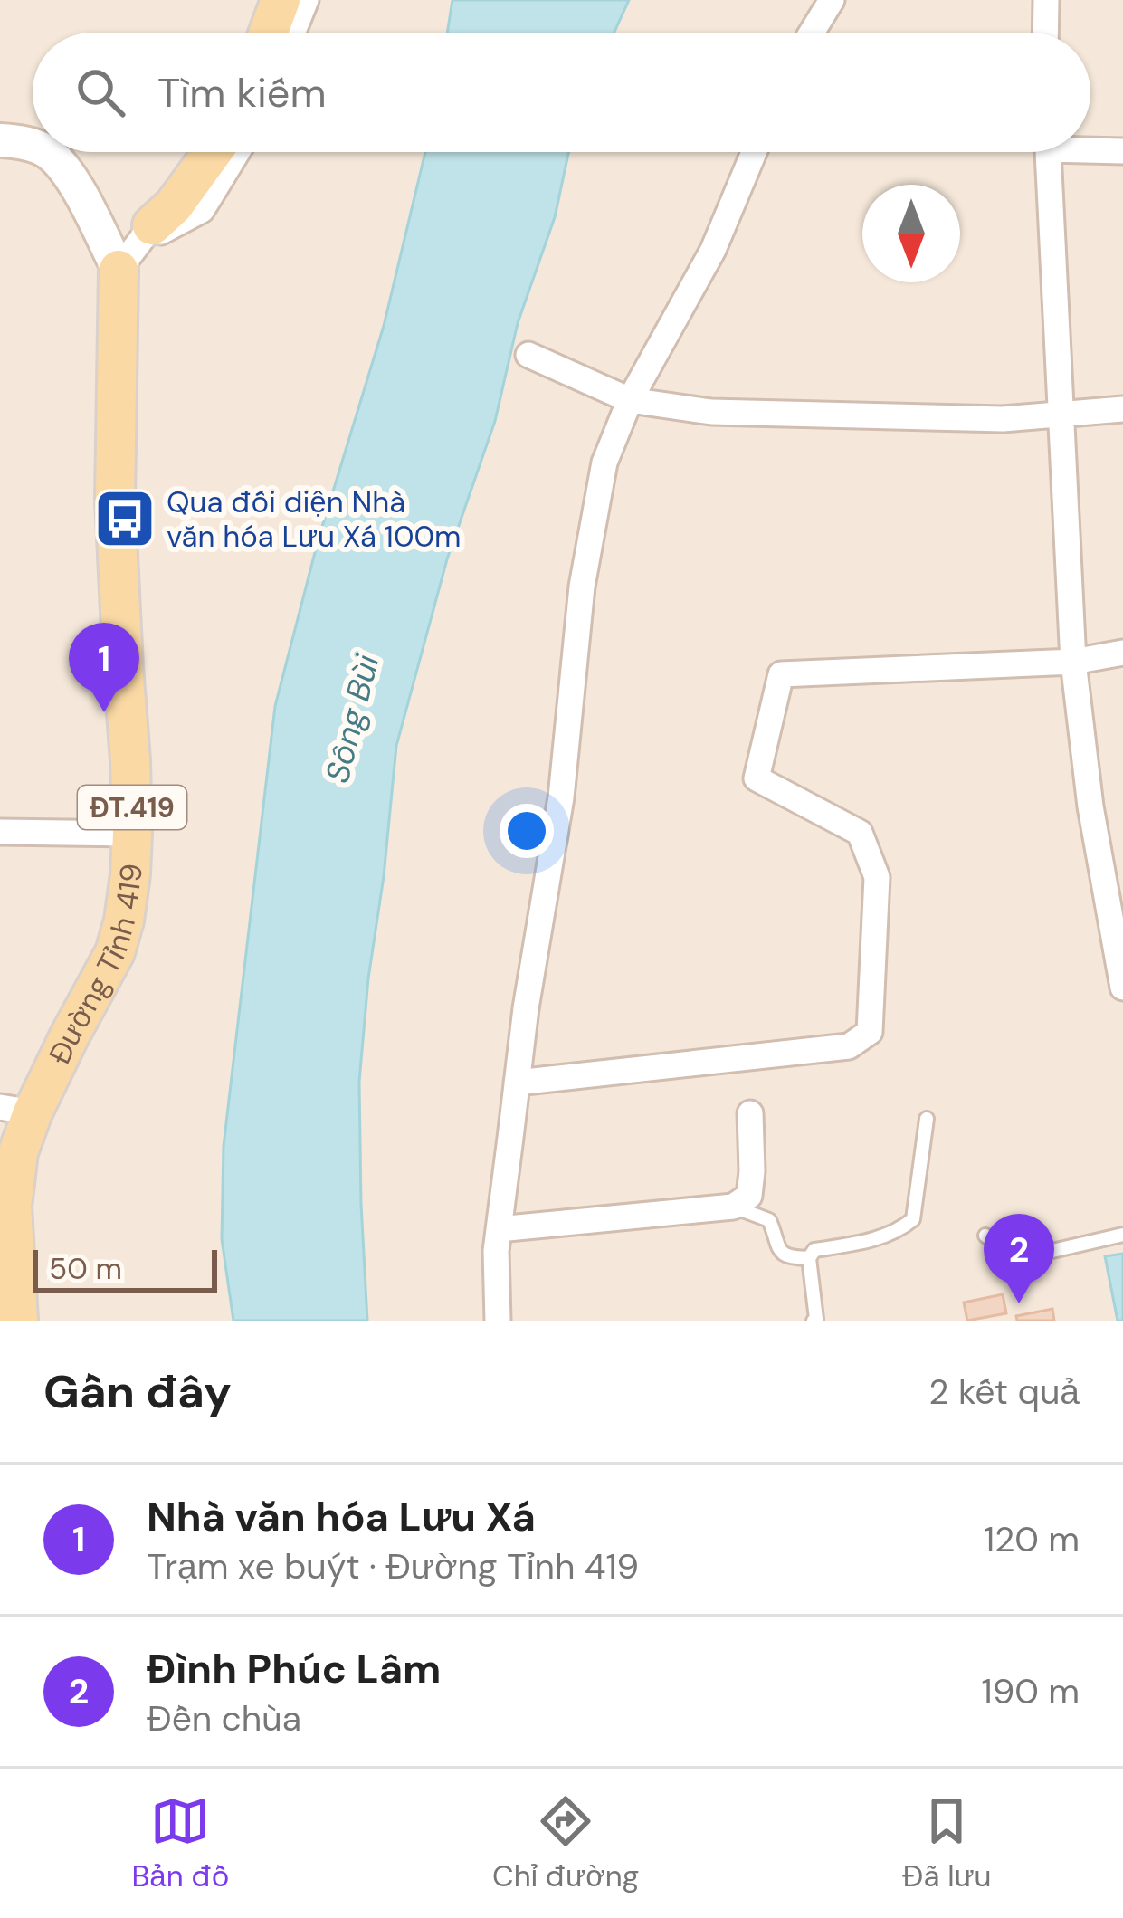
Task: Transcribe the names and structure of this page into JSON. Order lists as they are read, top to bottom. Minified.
{"streets":{"main road":["ĐT.419","Đường Tỉnh 419"]},"water":["Sông Bùi"],"places":{"bus stop":["Qua đối diện Nhà văn hóa Lưu Xá 100m"]},"scale_bar":"50 m","north":"bottom","page":{"search":"Tìm kiếm","pins":["1","2"],"scale":"50 m","heading":["Gần đây","2 kết quả"],"list":[{"mark":"1","name":"Nhà văn hóa Lưu Xá","note":"Trạm xe buýt · Đường Tỉnh 419","value":"120 m"},{"mark":"2","name":"Đình Phúc Lâm","note":"Đền chùa","value":"190 m"}],"nav":["Bản đồ","Chỉ đường","Đã lưu"]}}
